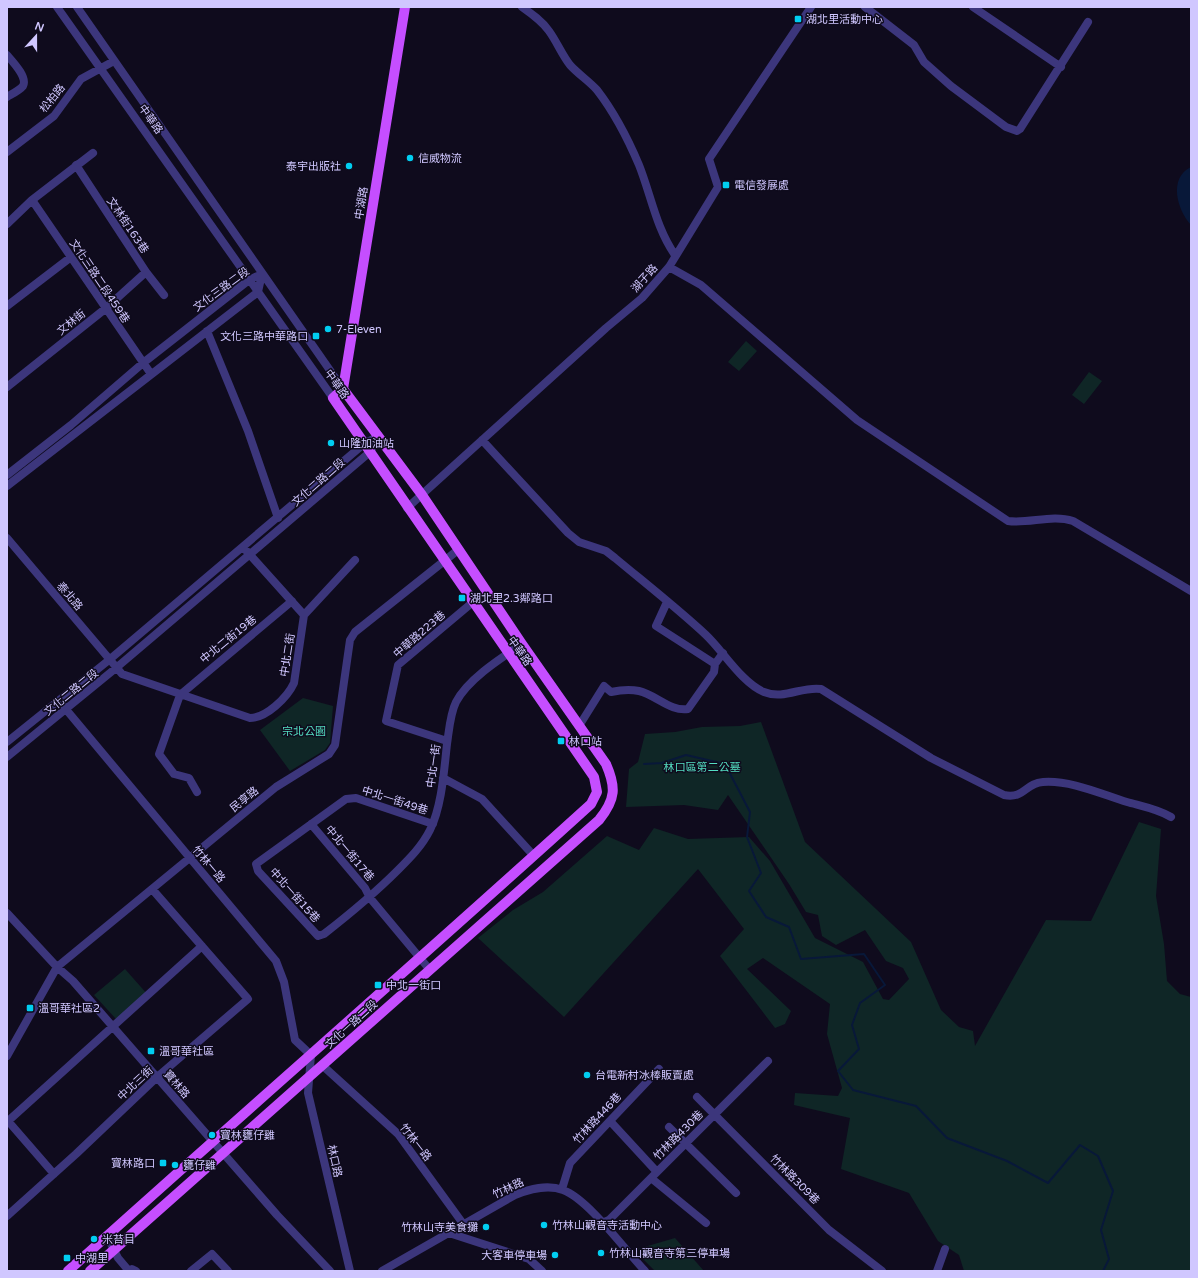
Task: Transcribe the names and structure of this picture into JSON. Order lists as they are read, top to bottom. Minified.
{"streets":{"main road":["中華路","中湖路","文化一路二段"],"street":["松柏路","文林街163巷","湖子路","文化三路二段459巷","文化三路二段","文林街","文化二路二段","泰北路","中華路223巷","中北二街19巷","中北二街","中北一街","民享路","中北一街49巷","中北一街17巷","竹林一路","中北一街15巷","中北三街","寶林路","竹林路446巷","竹林路430巷","林口路","竹林路309巷","竹林路"]},"crossings":[["松柏路","中華路"],["中華路","中湖路"],["中華路","湖子路"],["中華路","文化三路二段"],["中華路","文化二路二段"],["中華路","中華路223巷"],["中華路","中北一街"],["中華路","民享路"],["中華路","文化一路二段"],["文林街163巷","文林街"],["文化三路二段459巷","文化三路二段"],["文化三路二段459巷","文林街"],["文化二路二段","泰北路"],["文化二路二段","中北二街"],["文化二路二段","竹林一路"],["泰北路","中北二街"],["中華路223巷","中北一街"],["中北二街19巷","中北二街"],["中北一街","中北一街49巷"],["中北一街","中北一街17巷"],["中北一街","中北一街15巷"],["民享路","竹林一路"],["民享路","中北三街"],["民享路","寶林路"],["中北一街49巷","中北一街17巷"],["中北一街49巷","中北一街15巷"],["中北一街17巷","中北一街15巷"],["竹林一路","文化一路二段"],["竹林一路","林口路"],["竹林一路","竹林路"],["文化一路二段","寶林路"],["文化一路二段","林口路"],["中北三街","寶林路"],["竹林路446巷","竹林路"],["竹林路430巷","竹林路309巷"],["竹林路430巷","竹林路"]],"parks":["宗北公園","林口區第二公墓"],"places":{"transit":["湖北里活動中心","電信發展處","文化三路中華路口","湖北里2.3鄰路口","林口站","中北一街口","溫哥華社區2","溫哥華社區","寶林路口","中湖里"],"other":["信威物流","泰宇出版社","7-Eleven","山隆加油站","台電新村冰棒販賣處","寶林甕仔雞","甕仔雞","竹林山觀音寺活動中心","竹林山寺美食攤","米苔目","竹林山觀音寺第三停車場","大客車停車場"]},"north":"top"}
